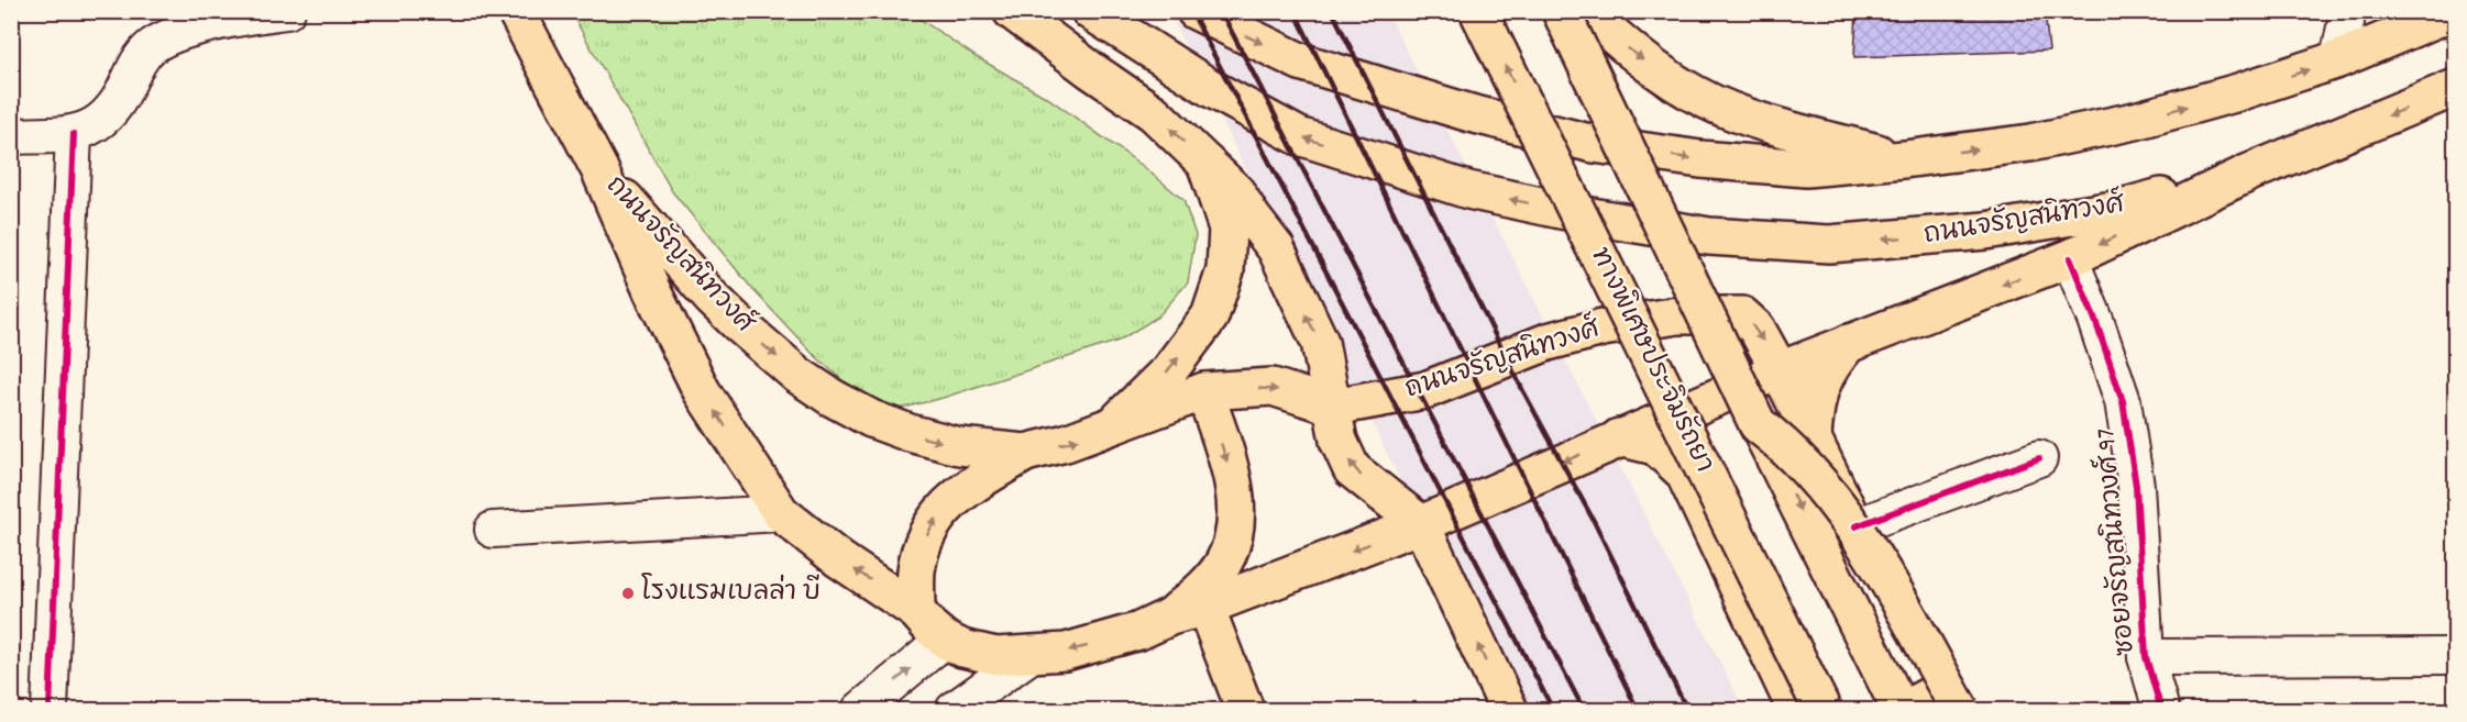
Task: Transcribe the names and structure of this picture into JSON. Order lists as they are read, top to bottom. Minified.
{"streets":{"main road":["ถนนจรัญสนิทวงศ์","ทางพิเศษประจิมรัถยา"],"street":["ซอยจรัญสนิทวงศ์ 97"]},"crossings":[["ถนนจรัญสนิทวงศ์","ซอยจรัญสนิทวงศ์ 97"]],"places":["โรงแรมเบลล่า บี"]}
